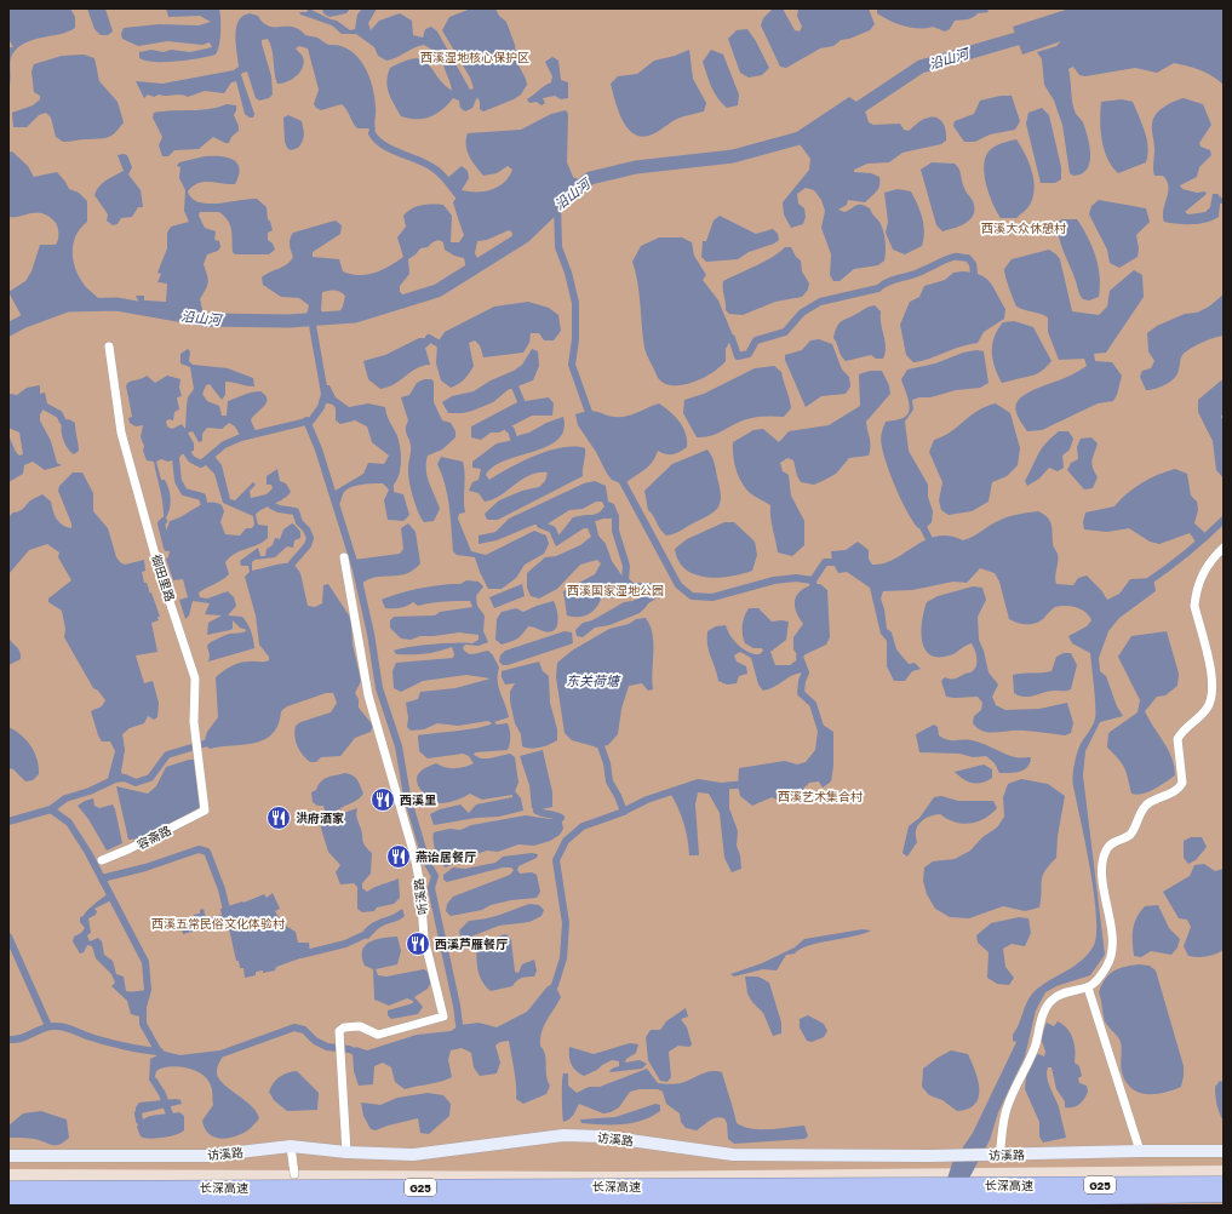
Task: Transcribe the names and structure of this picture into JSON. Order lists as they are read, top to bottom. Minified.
{"streets":{"highway":["长深高速","G25"],"street":["御田里路","容斋路","听溪路","访溪路"]},"crossings":[["御田里路","容斋路"],["听溪路","访溪路"]],"water":["沿山河","东关荷塘"],"parks":["西溪湿地核心保护区","西溪大众休憩村","西溪国家湿地公园","西溪艺术集合村","西溪五常民俗文化体验村"],"places":{"restaurant":["西溪里","洪府酒家","燕诒居餐厅","西溪芦雁餐厅"]}}
